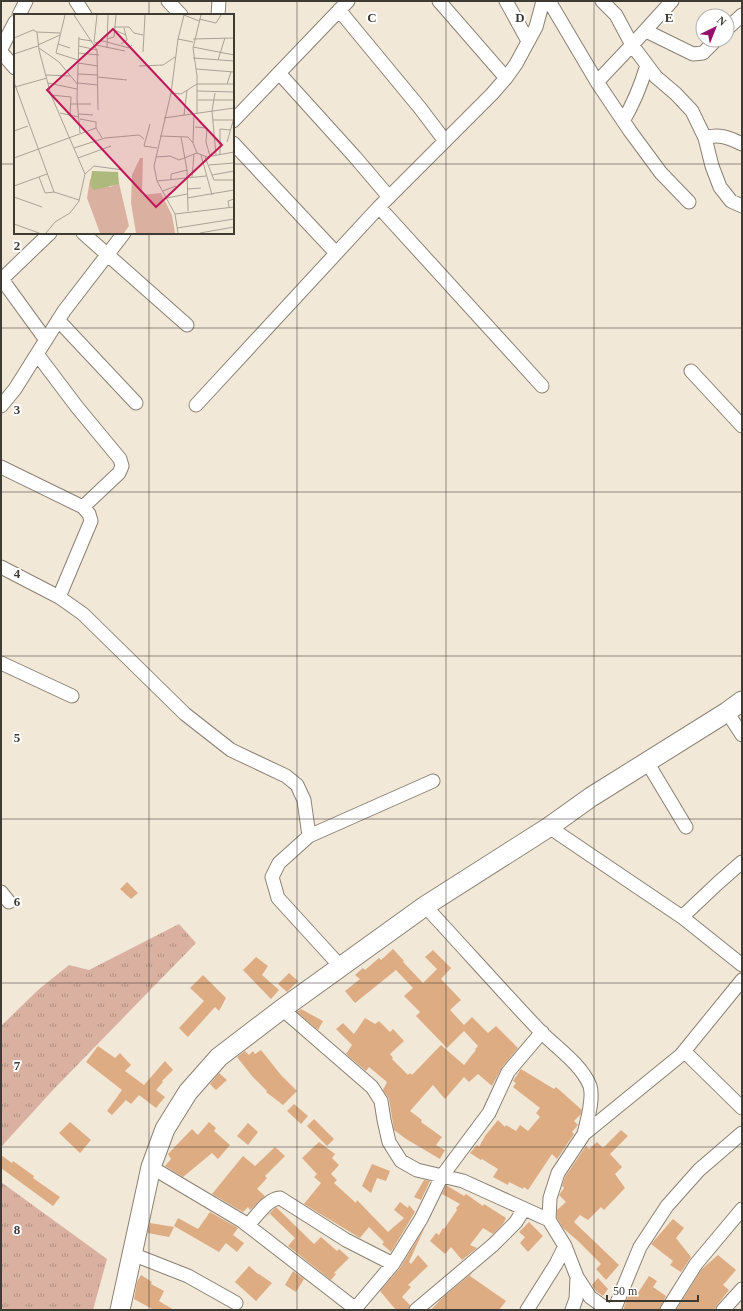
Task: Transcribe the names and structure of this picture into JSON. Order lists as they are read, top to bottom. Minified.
{"scale_bar":"50 m","north":"top right","grid":{"columns":["C","D","E"],"rows":["2","3","4","5","6","7","8"]}}
